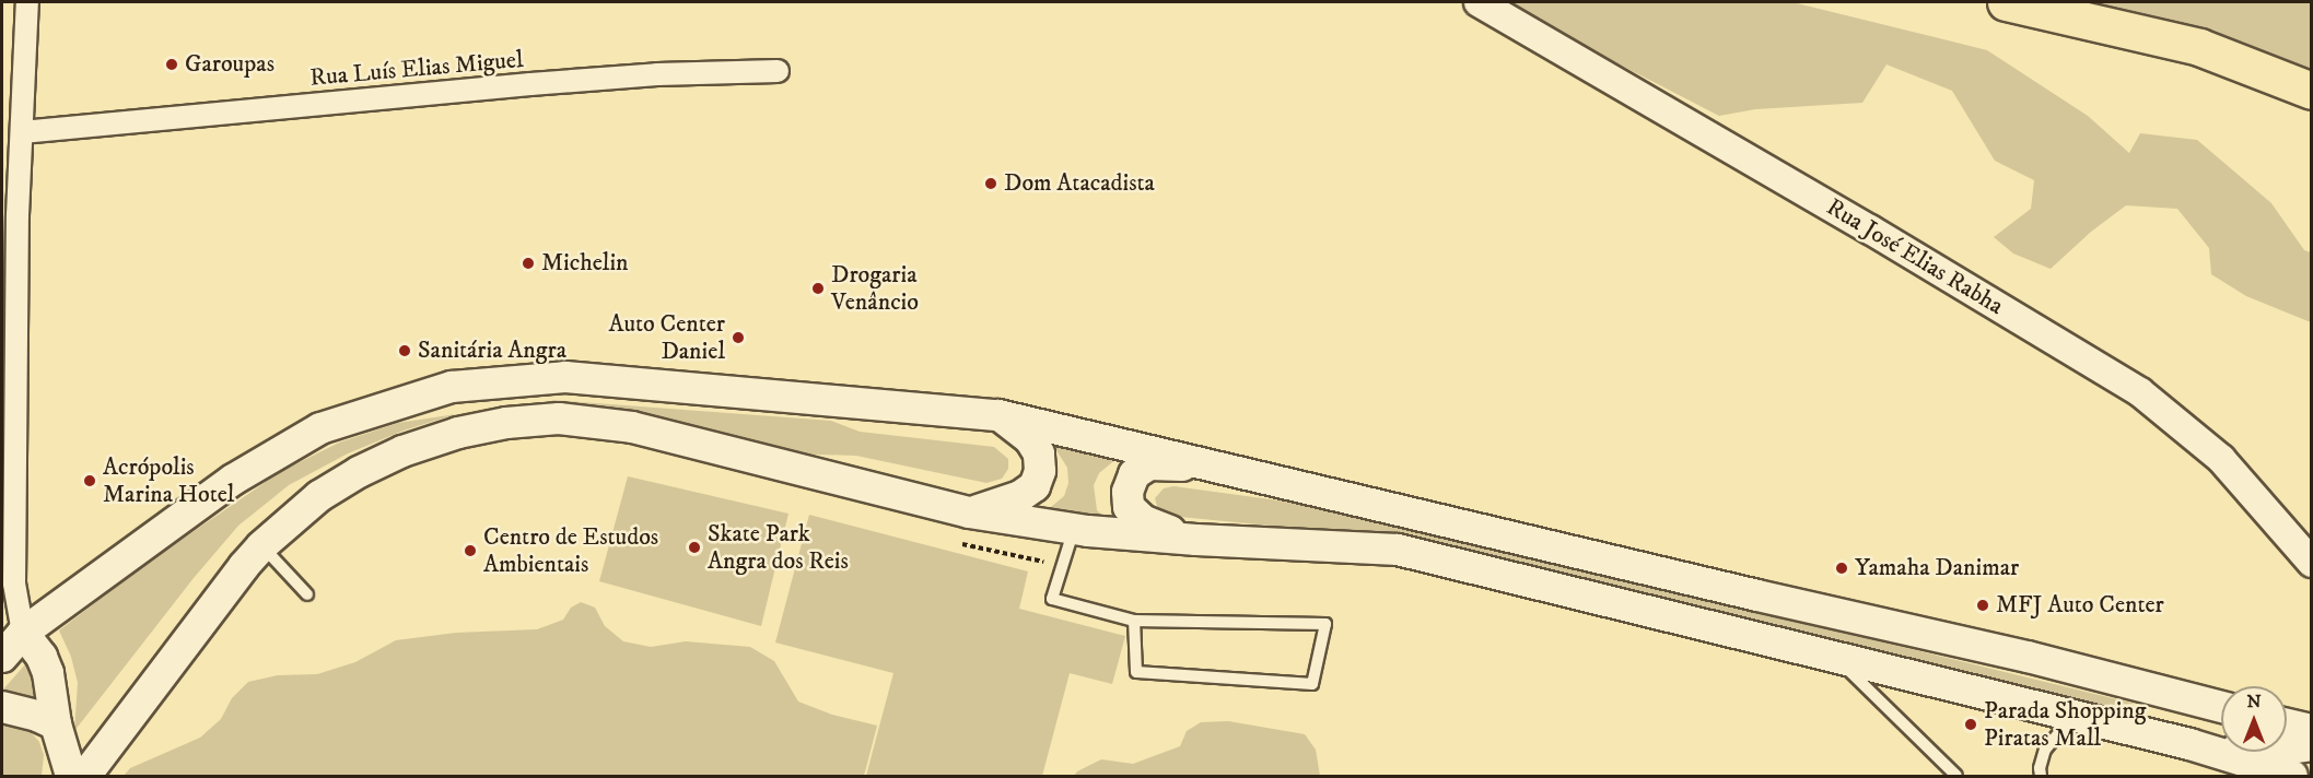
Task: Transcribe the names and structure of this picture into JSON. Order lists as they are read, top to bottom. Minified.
{"streets":{"street":["Rua Luís Elias Miguel","Rua José Elias Rabha"]},"places":["Garoupas","Dom Atacadista","Michelin","Drogaria Venâncio","Auto Center Daniel","Sanitária Angra","Acrópolis Marina Hotel","Skate Park Angra dos Reis","Centro de Estudos Ambientais","Yamaha Danimar","MFJ Auto Center","Parada Shopping Piratas Mall"],"north":"top"}
